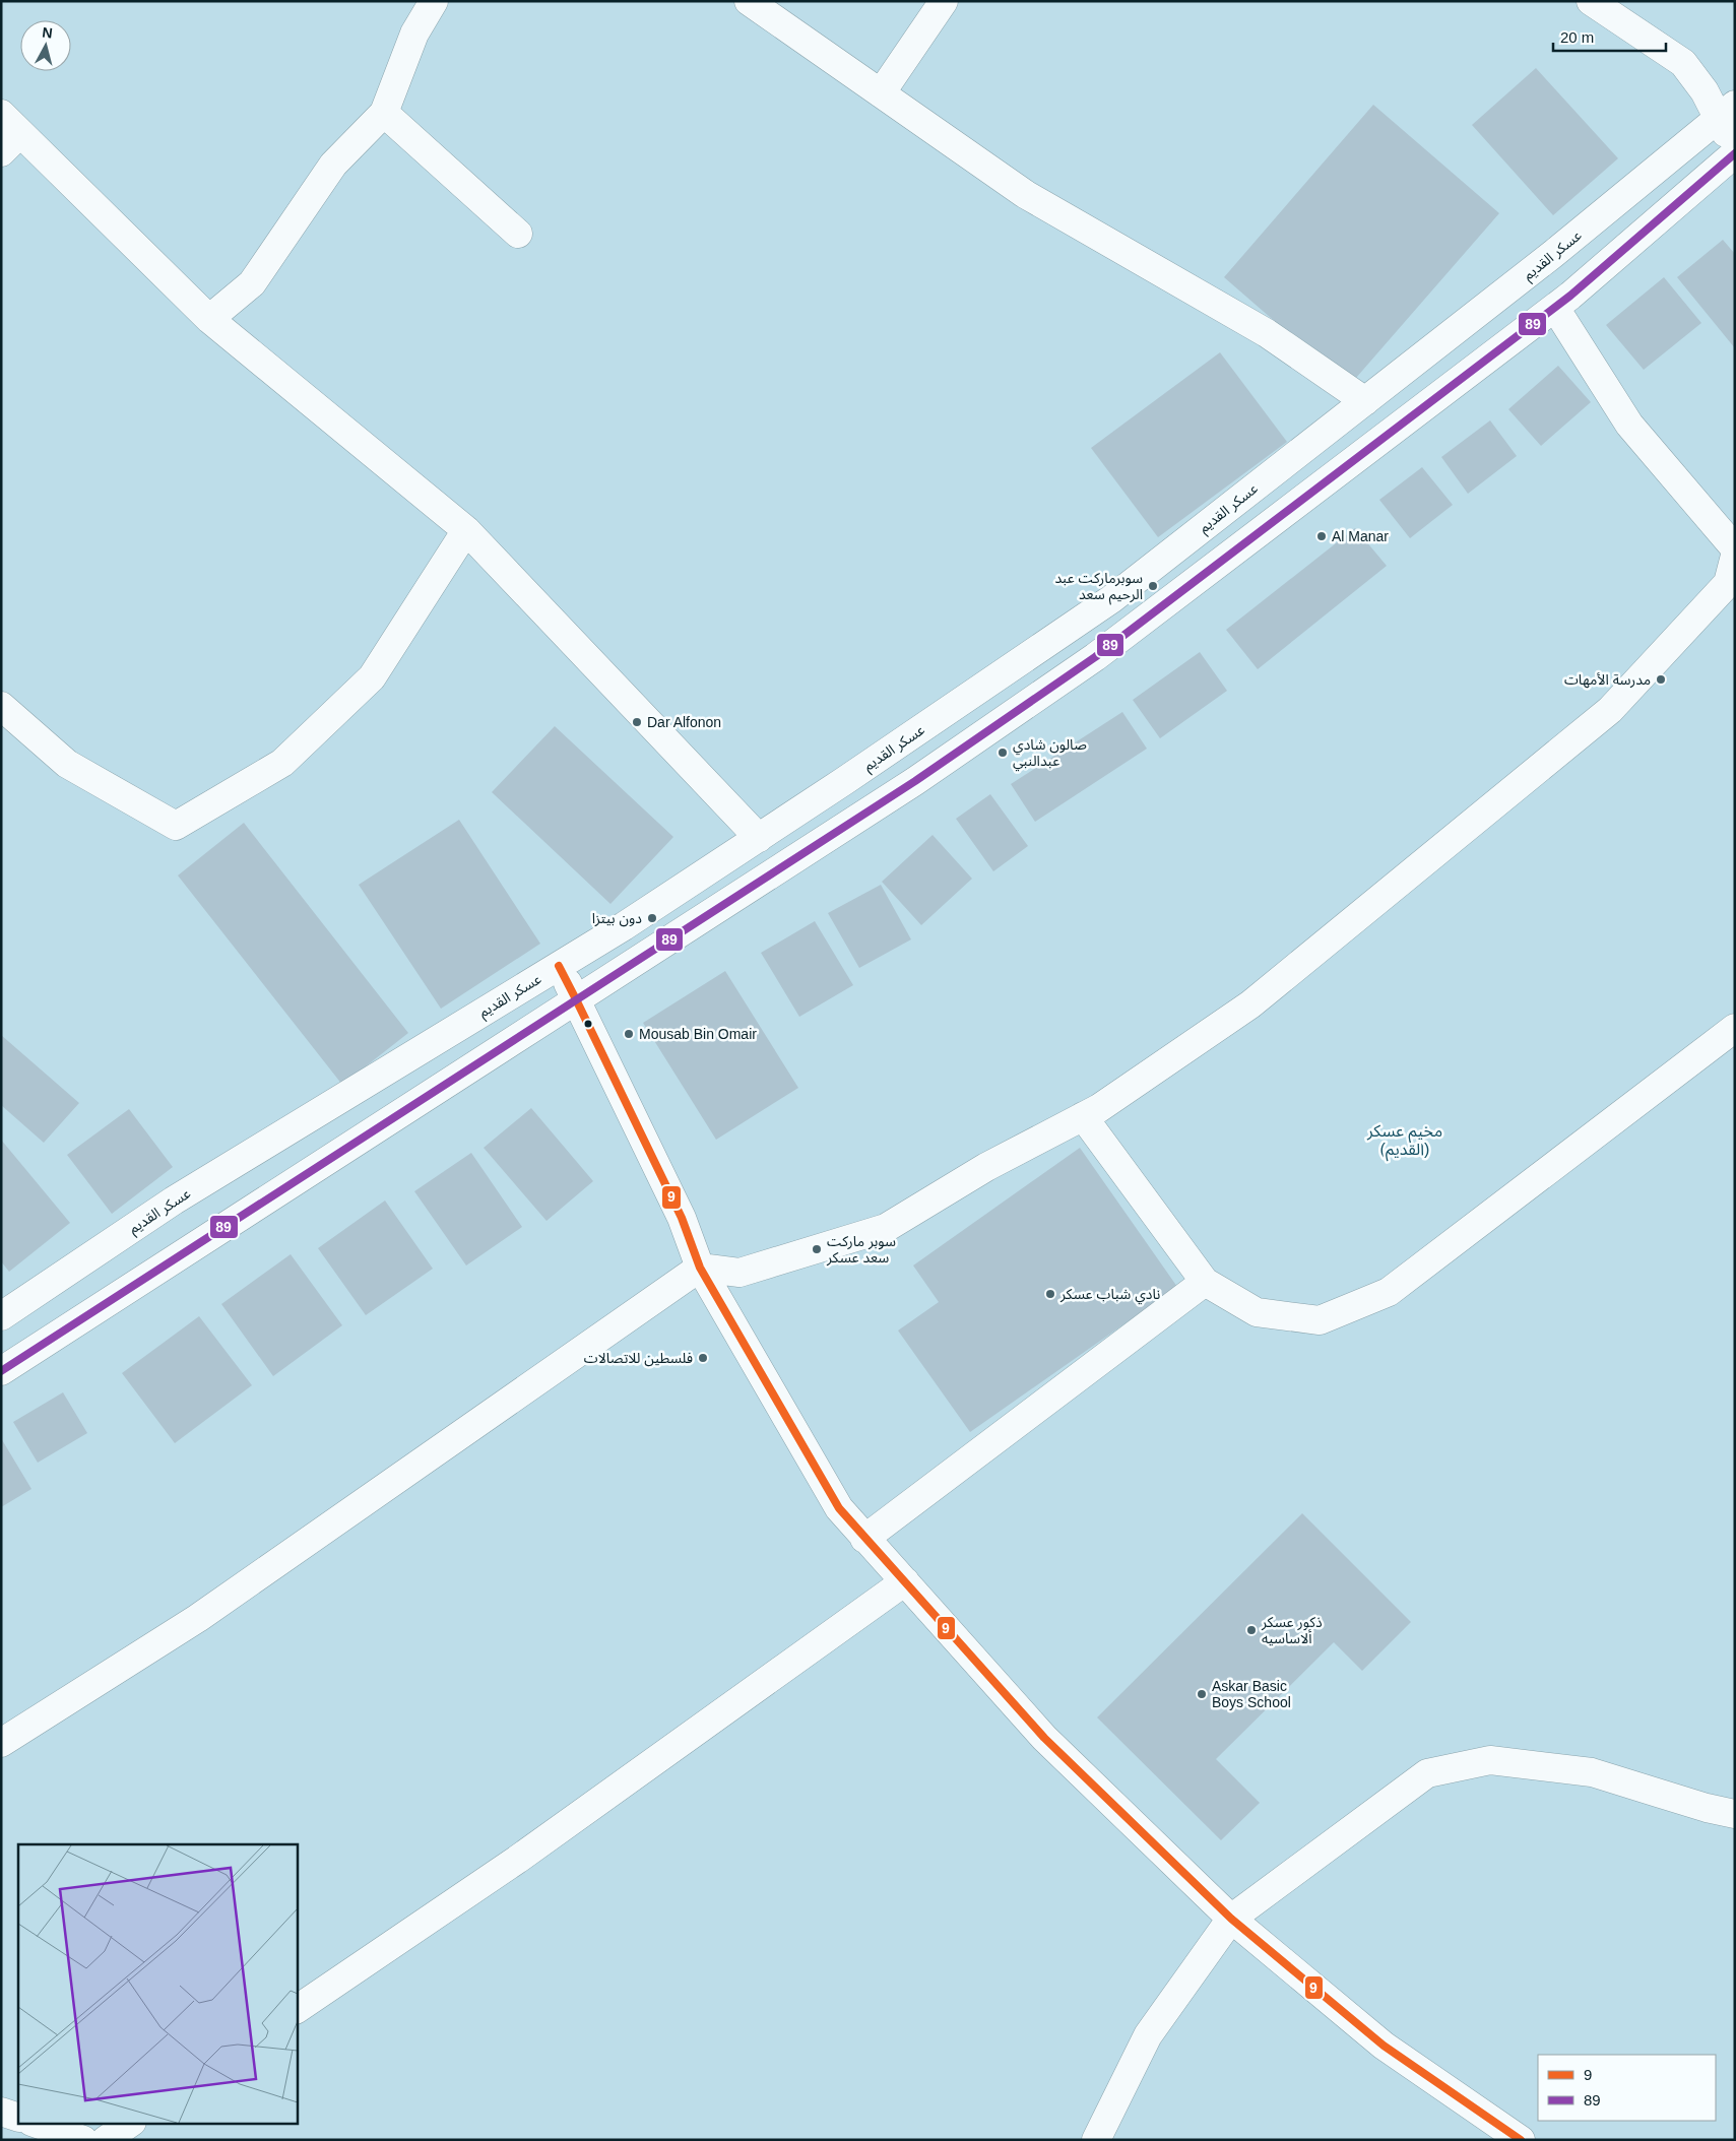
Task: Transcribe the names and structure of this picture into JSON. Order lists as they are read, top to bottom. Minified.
{"streets":{"street":["عسكر القديم"]},"districts":["مخيم عسكر (القديم)"],"places":["Al Manar","سوبرماركت عبد الرحيم سعد","مدرسة الأمهات","Dar Alfonon","صالون شادي عبدالنبي","دون بيتزا","Mousab Bin Omair","سوبر ماركت سعد عسكر","نادي شباب عسكر","فلسطين للاتصالات","ذكور عسكر ألاساسيه","Askar Basic Boys School"],"lines":["transit line 89","transit line 9"],"legend":["9","89"],"scale_bar":"20 m","north":"top"}
